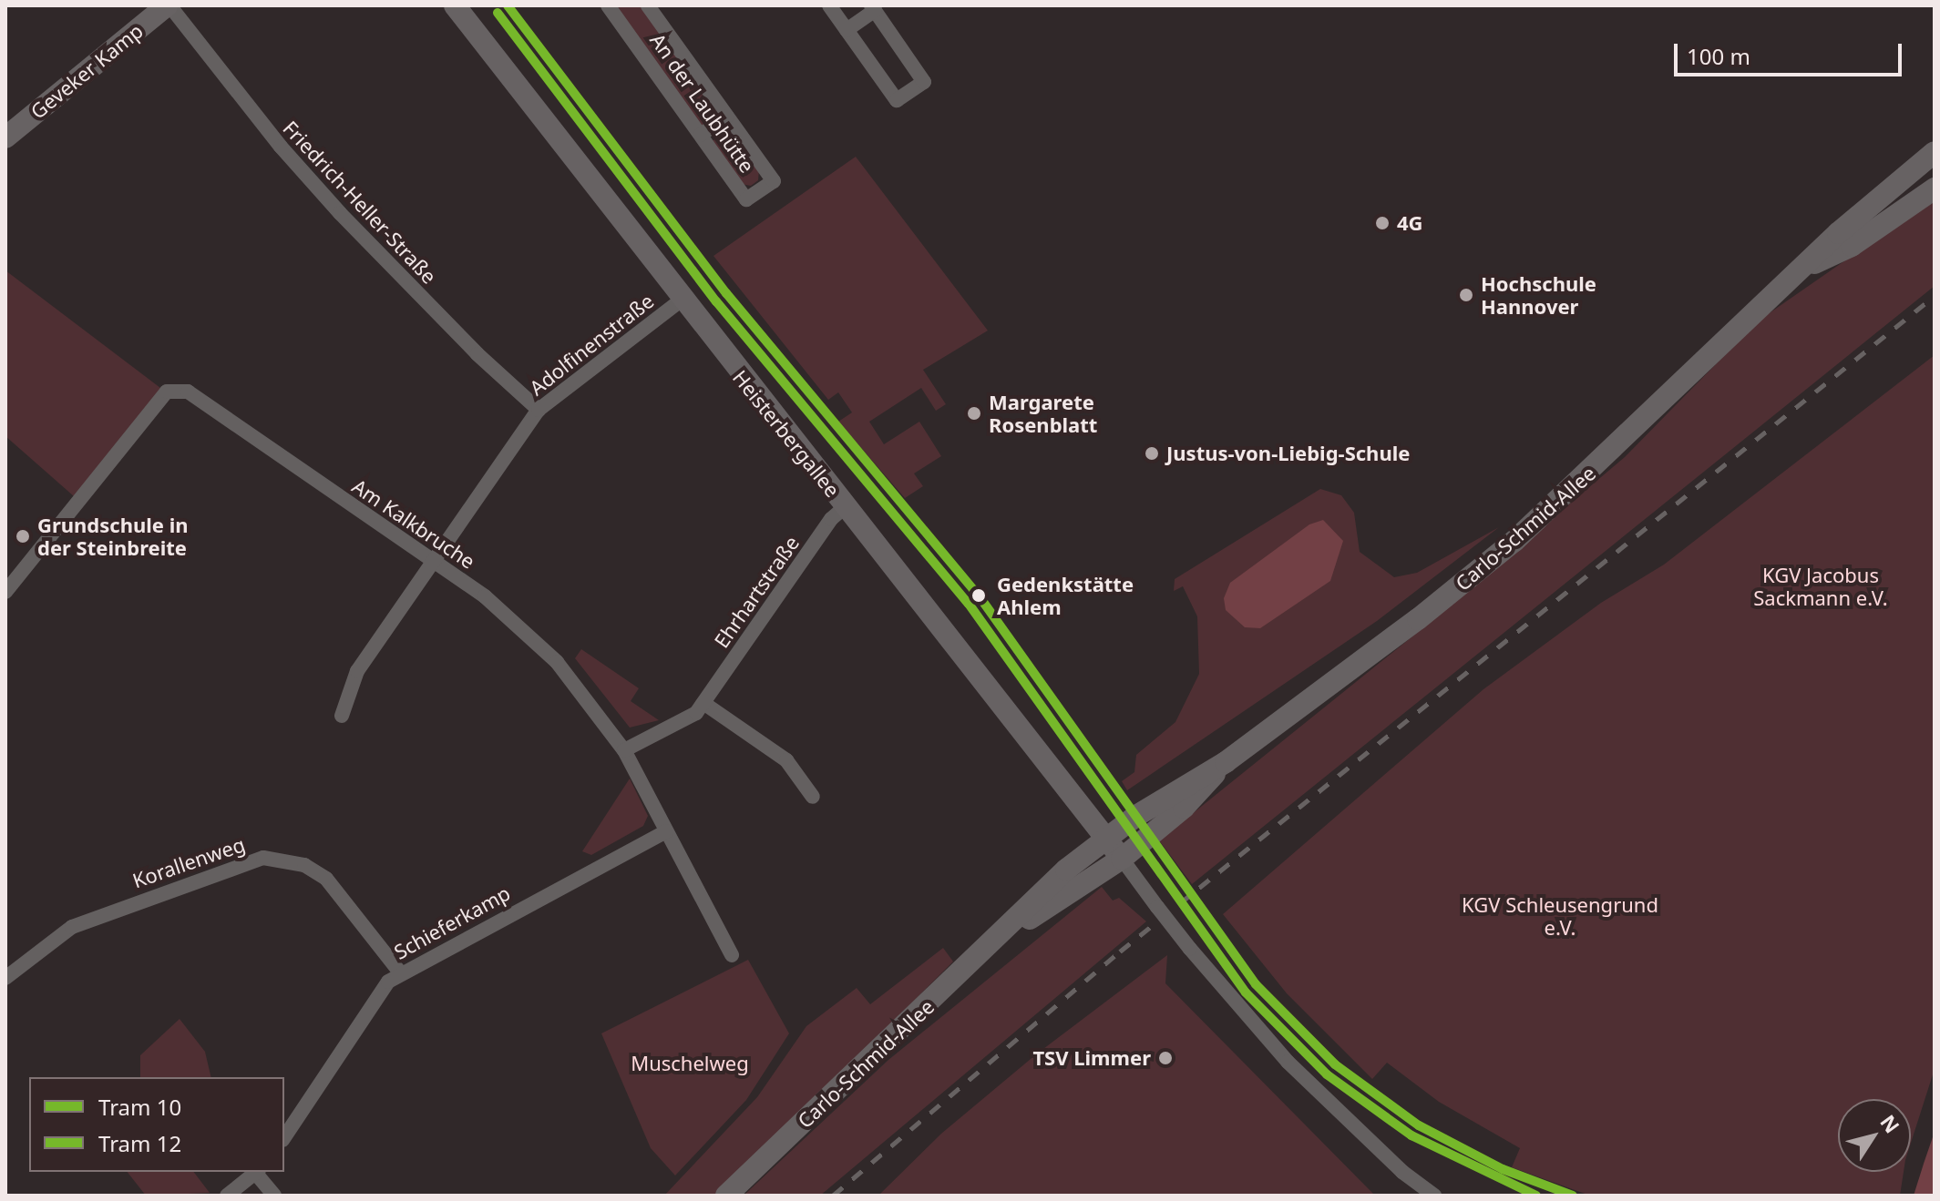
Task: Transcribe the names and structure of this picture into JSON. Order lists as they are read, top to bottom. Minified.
{"streets":{"main road":["Geveker Kamp","Heisterbergallee","Carlo-Schmid-Allee"],"street":["An der Laubhütte","Friedrich-Heller-Straße","Adolfinenstraße","Am Kalkbruche","Ehrhartstraße","Korallenweg","Schieferkamp"]},"crossings":[["Geveker Kamp","Friedrich-Heller-Straße"],["Friedrich-Heller-Straße","Adolfinenstraße"],["Adolfinenstraße","Heisterbergallee"],["Adolfinenstraße","Am Kalkbruche"],["Heisterbergallee","Carlo-Schmid-Allee"],["Heisterbergallee","Ehrhartstraße"],["Am Kalkbruche","Ehrhartstraße"],["Am Kalkbruche","Schieferkamp"],["Korallenweg","Schieferkamp"]],"parks":["KGV Jacobus Sackmann e.V.","KGV Schleusengrund e.V.","Muschelweg"],"places":["4G","Hochschule Hannover","Margarete Rosenblatt","Justus-von-Liebig-Schule","Grundschule in der Steinbreite","Gedenkstätte Ahlem","TSV Limmer"],"lines":["tram line 10","tram line 12"],"legend":["Tram 10","Tram 12"],"scale_bar":"100 m","north":"top right"}
